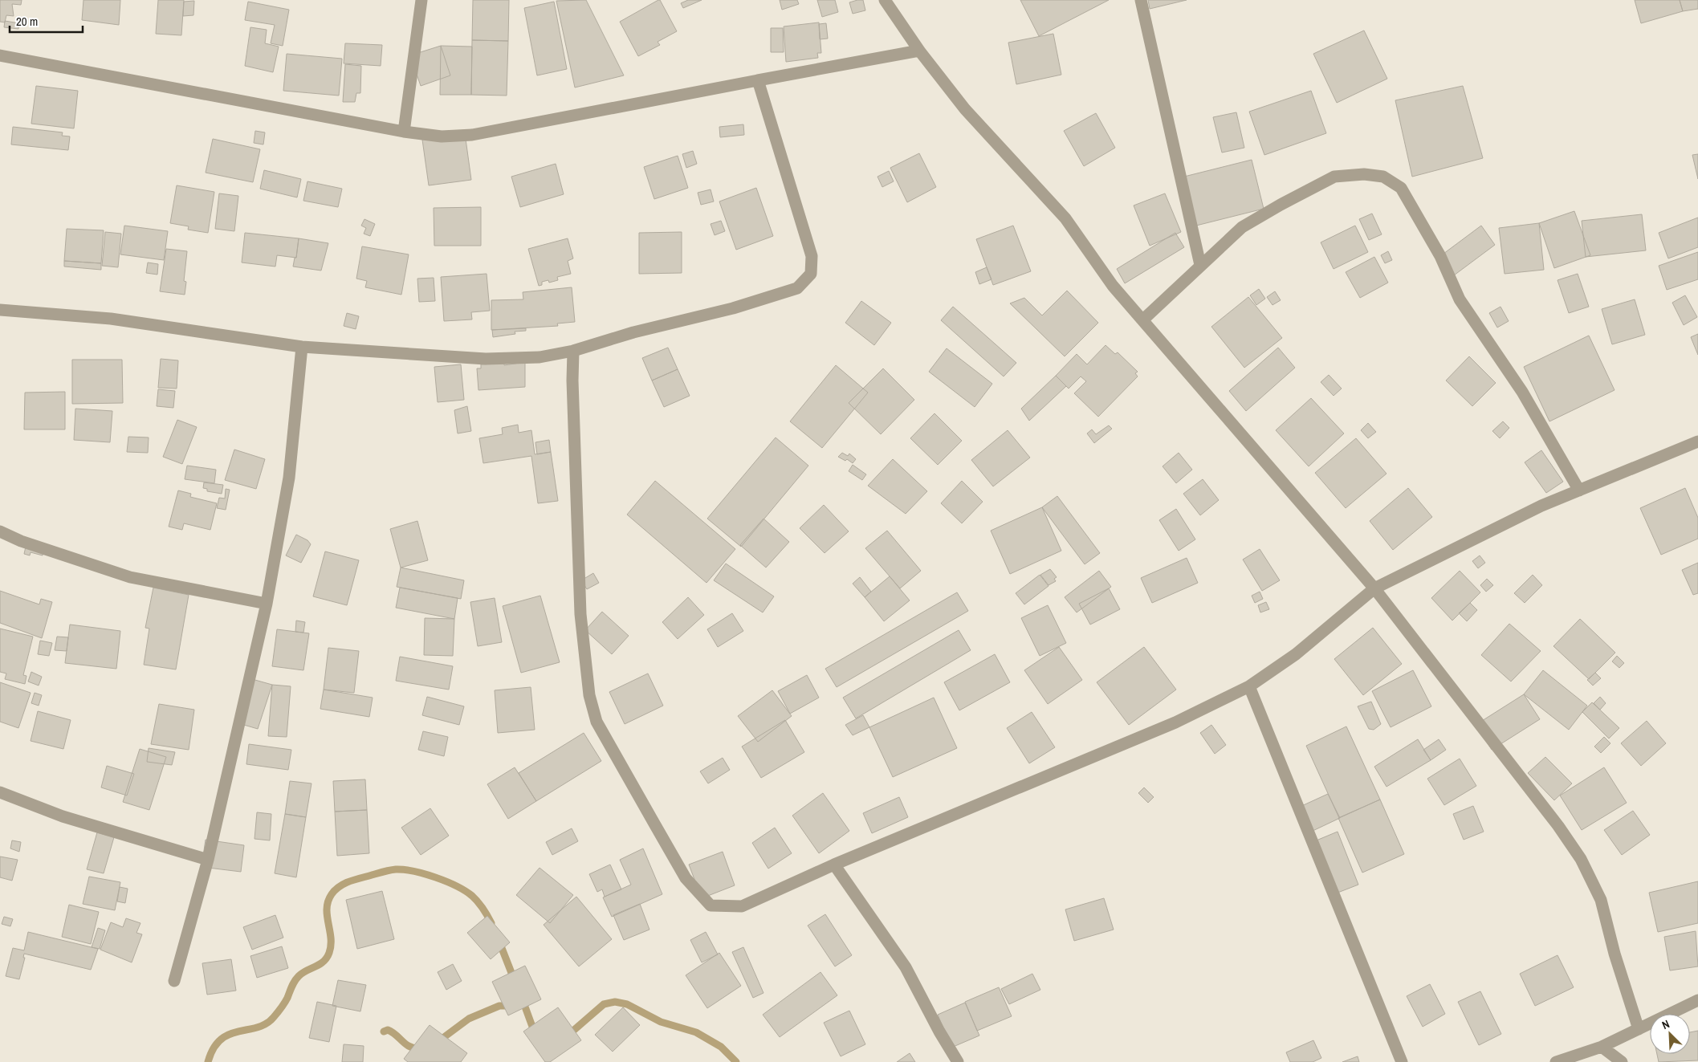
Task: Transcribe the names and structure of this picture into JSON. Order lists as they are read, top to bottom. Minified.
{"scale_bar":"20 m","north":"top left"}
